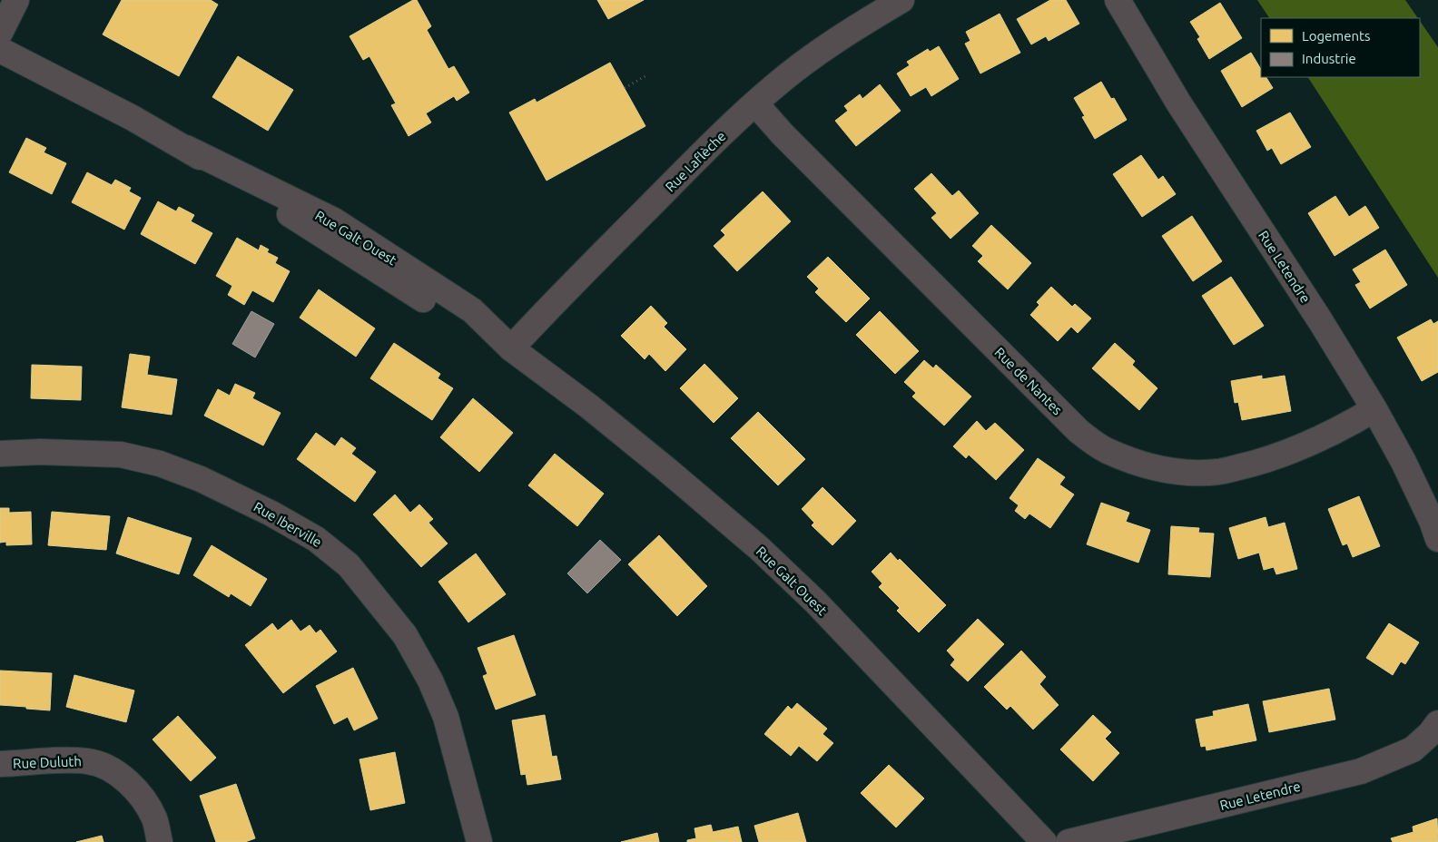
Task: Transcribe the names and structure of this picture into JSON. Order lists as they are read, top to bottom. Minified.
{"streets":{"street":["Rue Laflèche","Rue Galt Ouest","Rue Letendre","Rue de Nantes","Rue Iberville","Rue Duluth"]},"crossings":[["Rue Laflèche","Rue Galt Ouest"],["Rue Laflèche","Rue de Nantes"],["Rue Letendre","Rue de Nantes"]],"legend":["Logements","Industrie"]}
